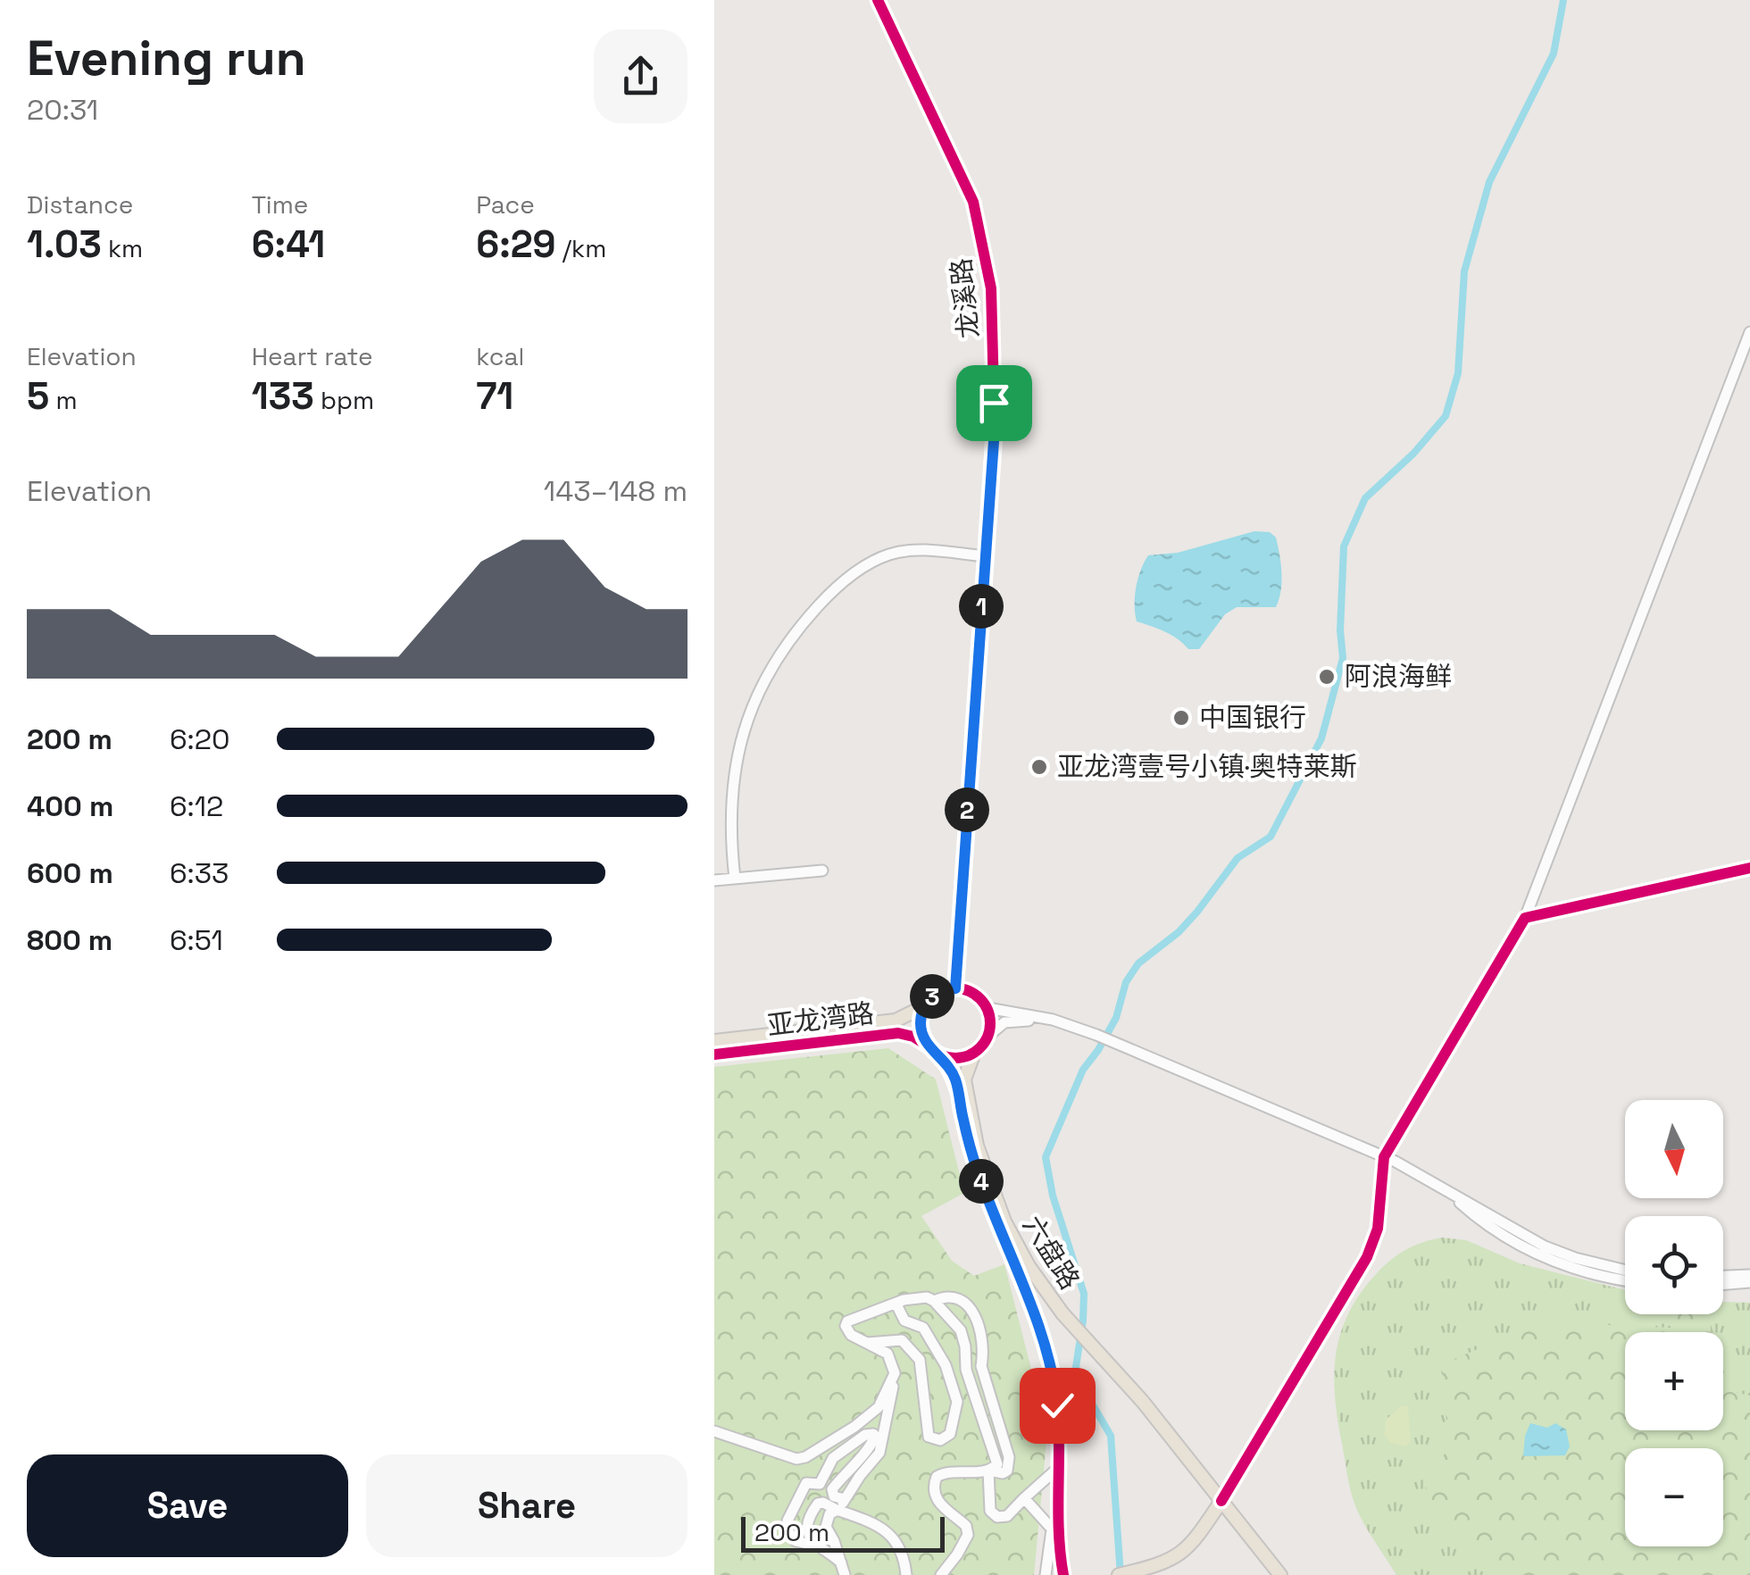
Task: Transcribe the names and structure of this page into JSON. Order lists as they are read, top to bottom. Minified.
{"streets":{"main road":["亚龙湾路","六盘路"],"street":["龙溪路"]},"crossings":[["龙溪路","亚龙湾路"],["龙溪路","六盘路"],["亚龙湾路","六盘路"]],"places":["阿浪海鲜","中国银行","亚龙湾壹号小镇·奥特莱斯"],"scale_bar":"200 m","north":"bottom","page":{"heading":["Evening run","20:31"],"stats":[["Distance","1.03 km"],["Time","6:41"],["Pace","6:29 /km"],["Elevation","5 m"],["Heart rate","133 bpm"],["kcal","71"]],"chart":["Elevation","143–148 m"],"pins":["1","2","3","4"],"list":[{"name":"200 m","note":"6:20"},{"name":"400 m","note":"6:12"},{"name":"600 m","note":"6:33"},{"name":"800 m","note":"6:51"}],"map_buttons":["+","−"],"buttons":["Save","Share"],"scale":"200 m"}}
